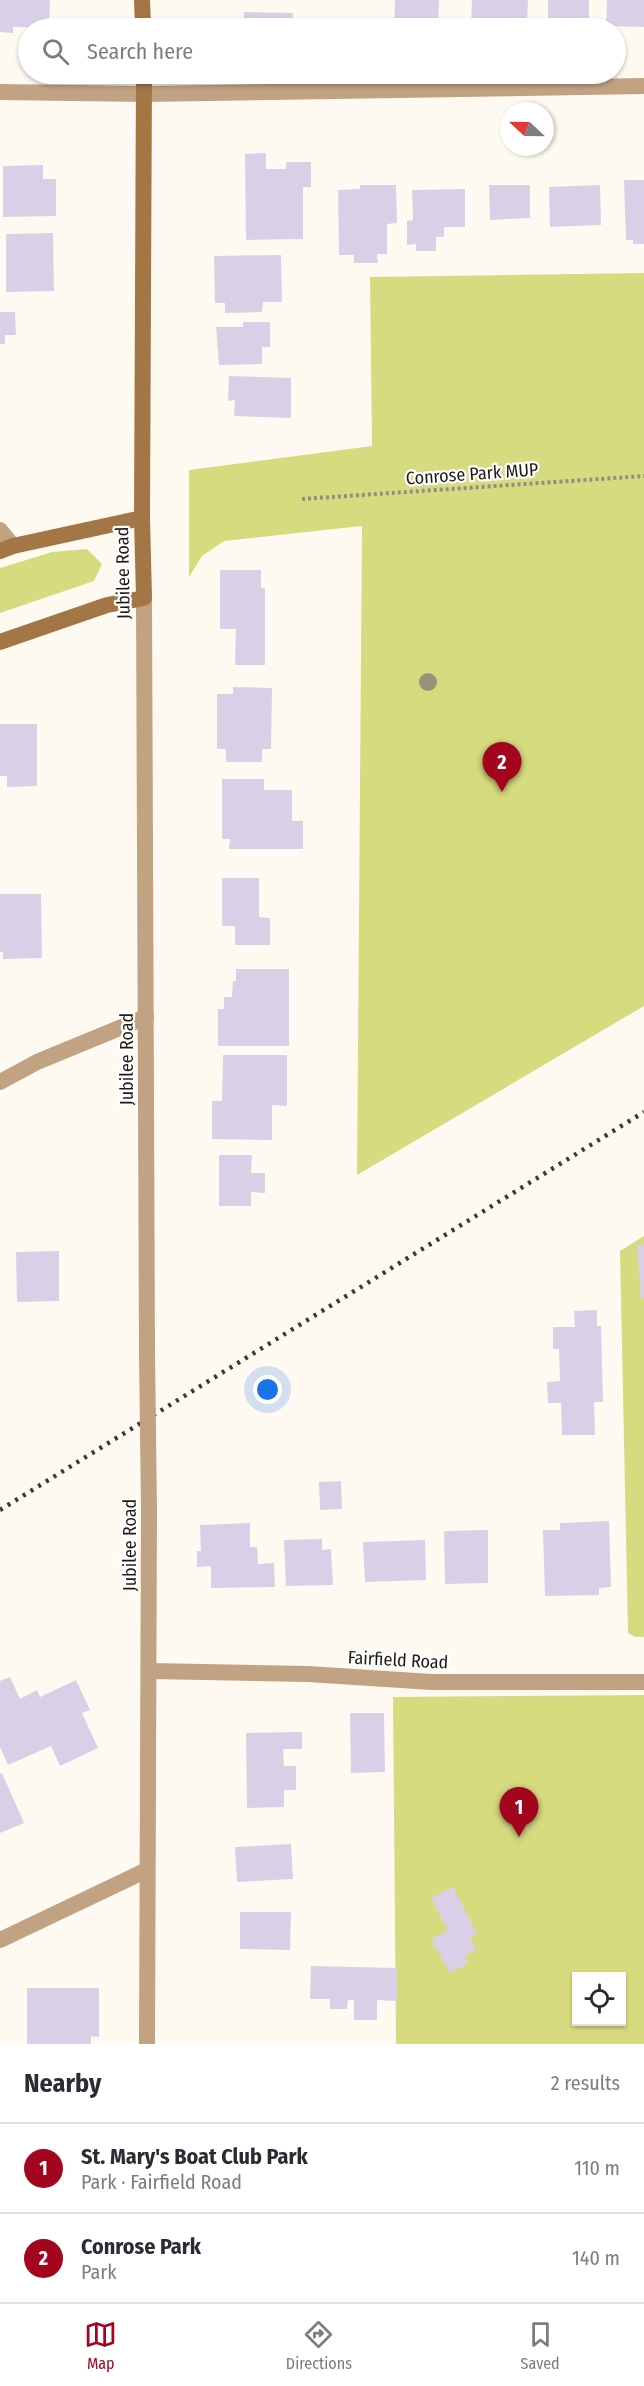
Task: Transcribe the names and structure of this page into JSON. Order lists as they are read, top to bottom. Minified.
{"streets":{"main road":["Jubilee Road"],"street":["Fairfield Road"],"path":["Conrose Park MUP"]},"crossings":[["Jubilee Road","Fairfield Road"]],"north":"left","page":{"search":"Search here","pins":["2","1"],"heading":["Nearby","2 results"],"list":[{"mark":"1","name":"St. Mary's Boat Club Park","note":"Park · Fairfield Road","value":"110 m"},{"mark":"2","name":"Conrose Park","note":"Park","value":"140 m"}],"nav":["Map","Directions","Saved"]}}
